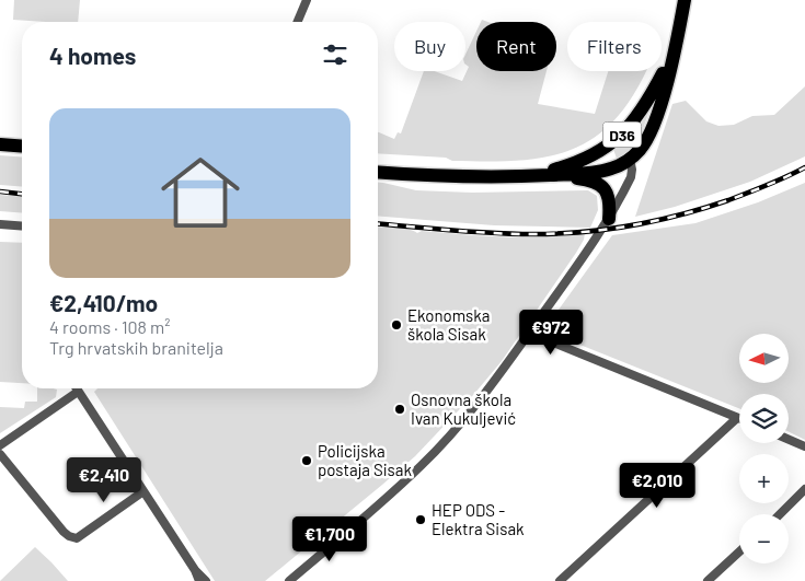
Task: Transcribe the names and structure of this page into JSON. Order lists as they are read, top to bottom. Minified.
{"streets":{"main road":["D36"]},"places":["Ekonomska škola Sisak","Osnovna škola Ivan Kukuljević","Policijska postaja Sisak","HEP ODS - Elektra Sisak"],"north":"left","page":{"chip":["Buy","Rent","Filters"],"heading":"4 homes","list":[{"name":"€2,410/mo","note":"4 rooms · 108 m² · Trg hrvatskih branitelja"}],"price":["€972","€2,410","€2,010","€1,700"],"map_buttons":["+","−"]}}
